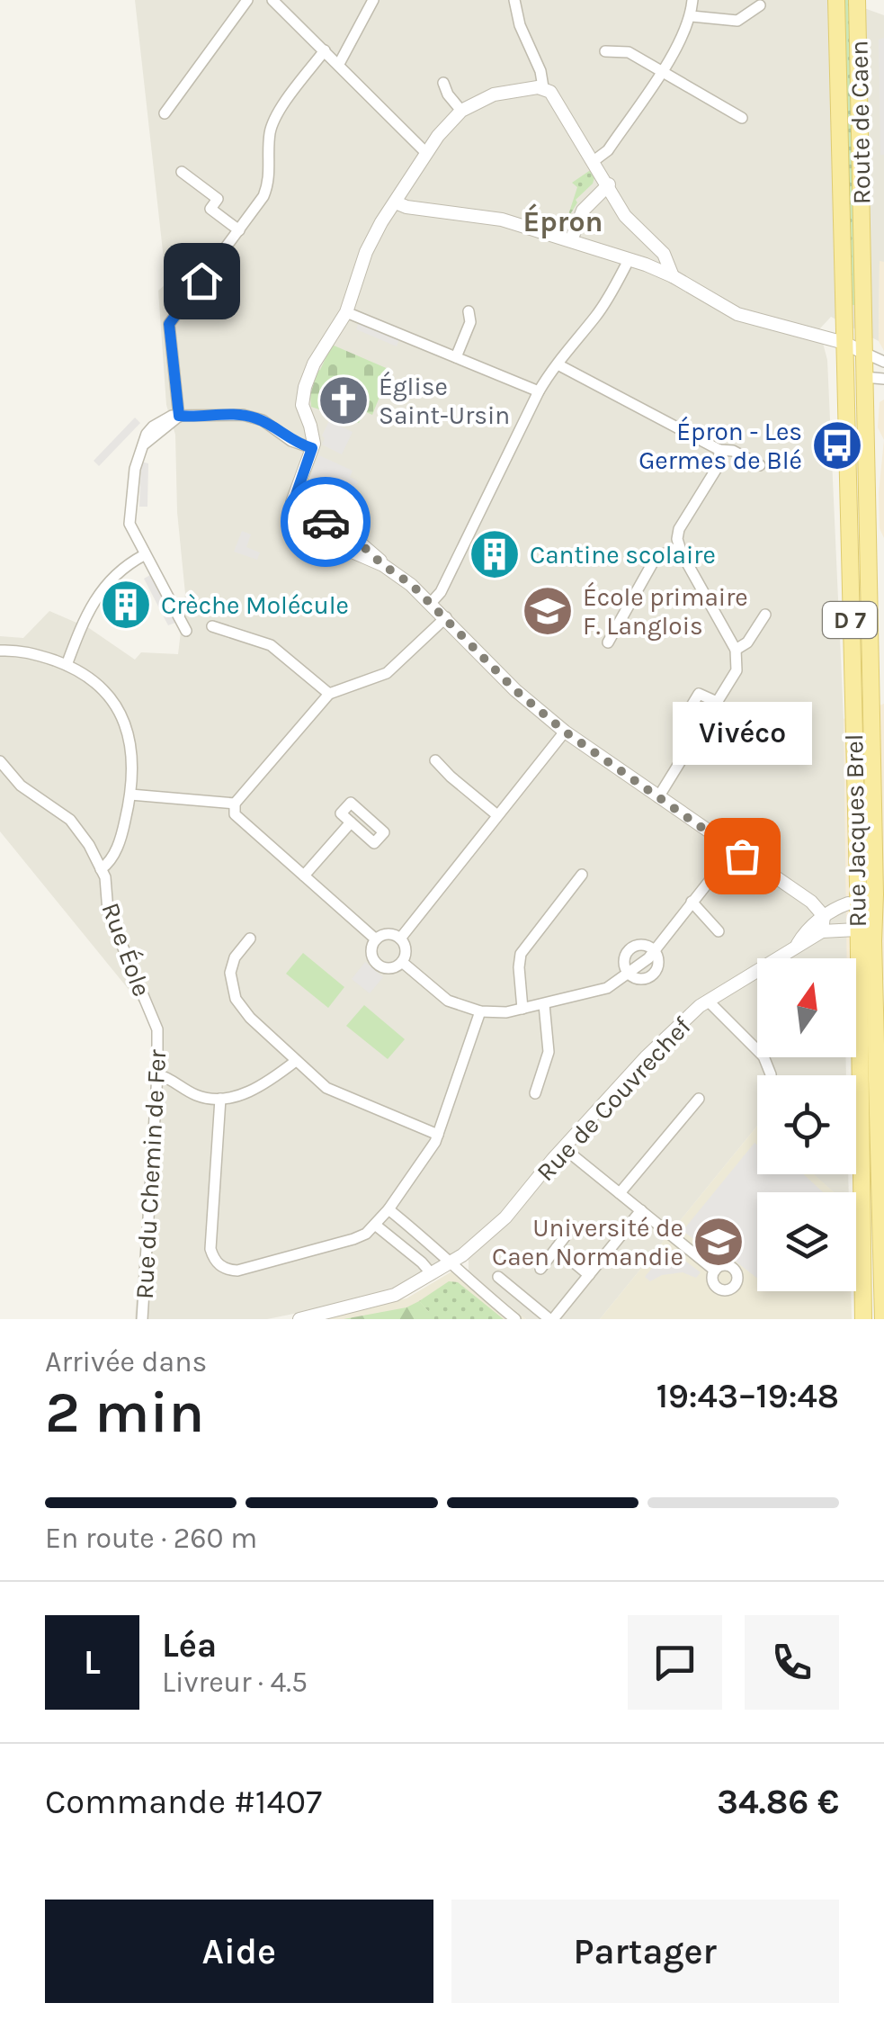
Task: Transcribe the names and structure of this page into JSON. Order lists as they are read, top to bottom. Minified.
{"streets":{"main road":["Route de Caen","D 7","Rue Jacques Brel"],"street":["Rue Éole","Rue de Couvrechef","Rue du Chemin de Fer"]},"crossings":[["Route de Caen","Rue Jacques Brel"],["Rue Jacques Brel","Rue de Couvrechef"],["Rue Éole","Rue du Chemin de Fer"]],"districts":["Épron"],"places":{"church":["Église Saint-Ursin"],"bus stop":["Épron - Les Germes de Blé"],"building":["Cantine scolaire","Crèche Molécule"],"school or university":["École primaire F. Langlois","Université de Caen Normandie"],"other":["Vivéco"]},"north":"top","page":{"bubble":"Vivéco","heading":["2 min","Arrivée dans","19:43–19:48"],"panel":["Léa","Livreur · 4.5","Commande #1407","34.86 €"],"bar":"En route · 260 m","round":"L","buttons":["Aide","Partager"]}}
